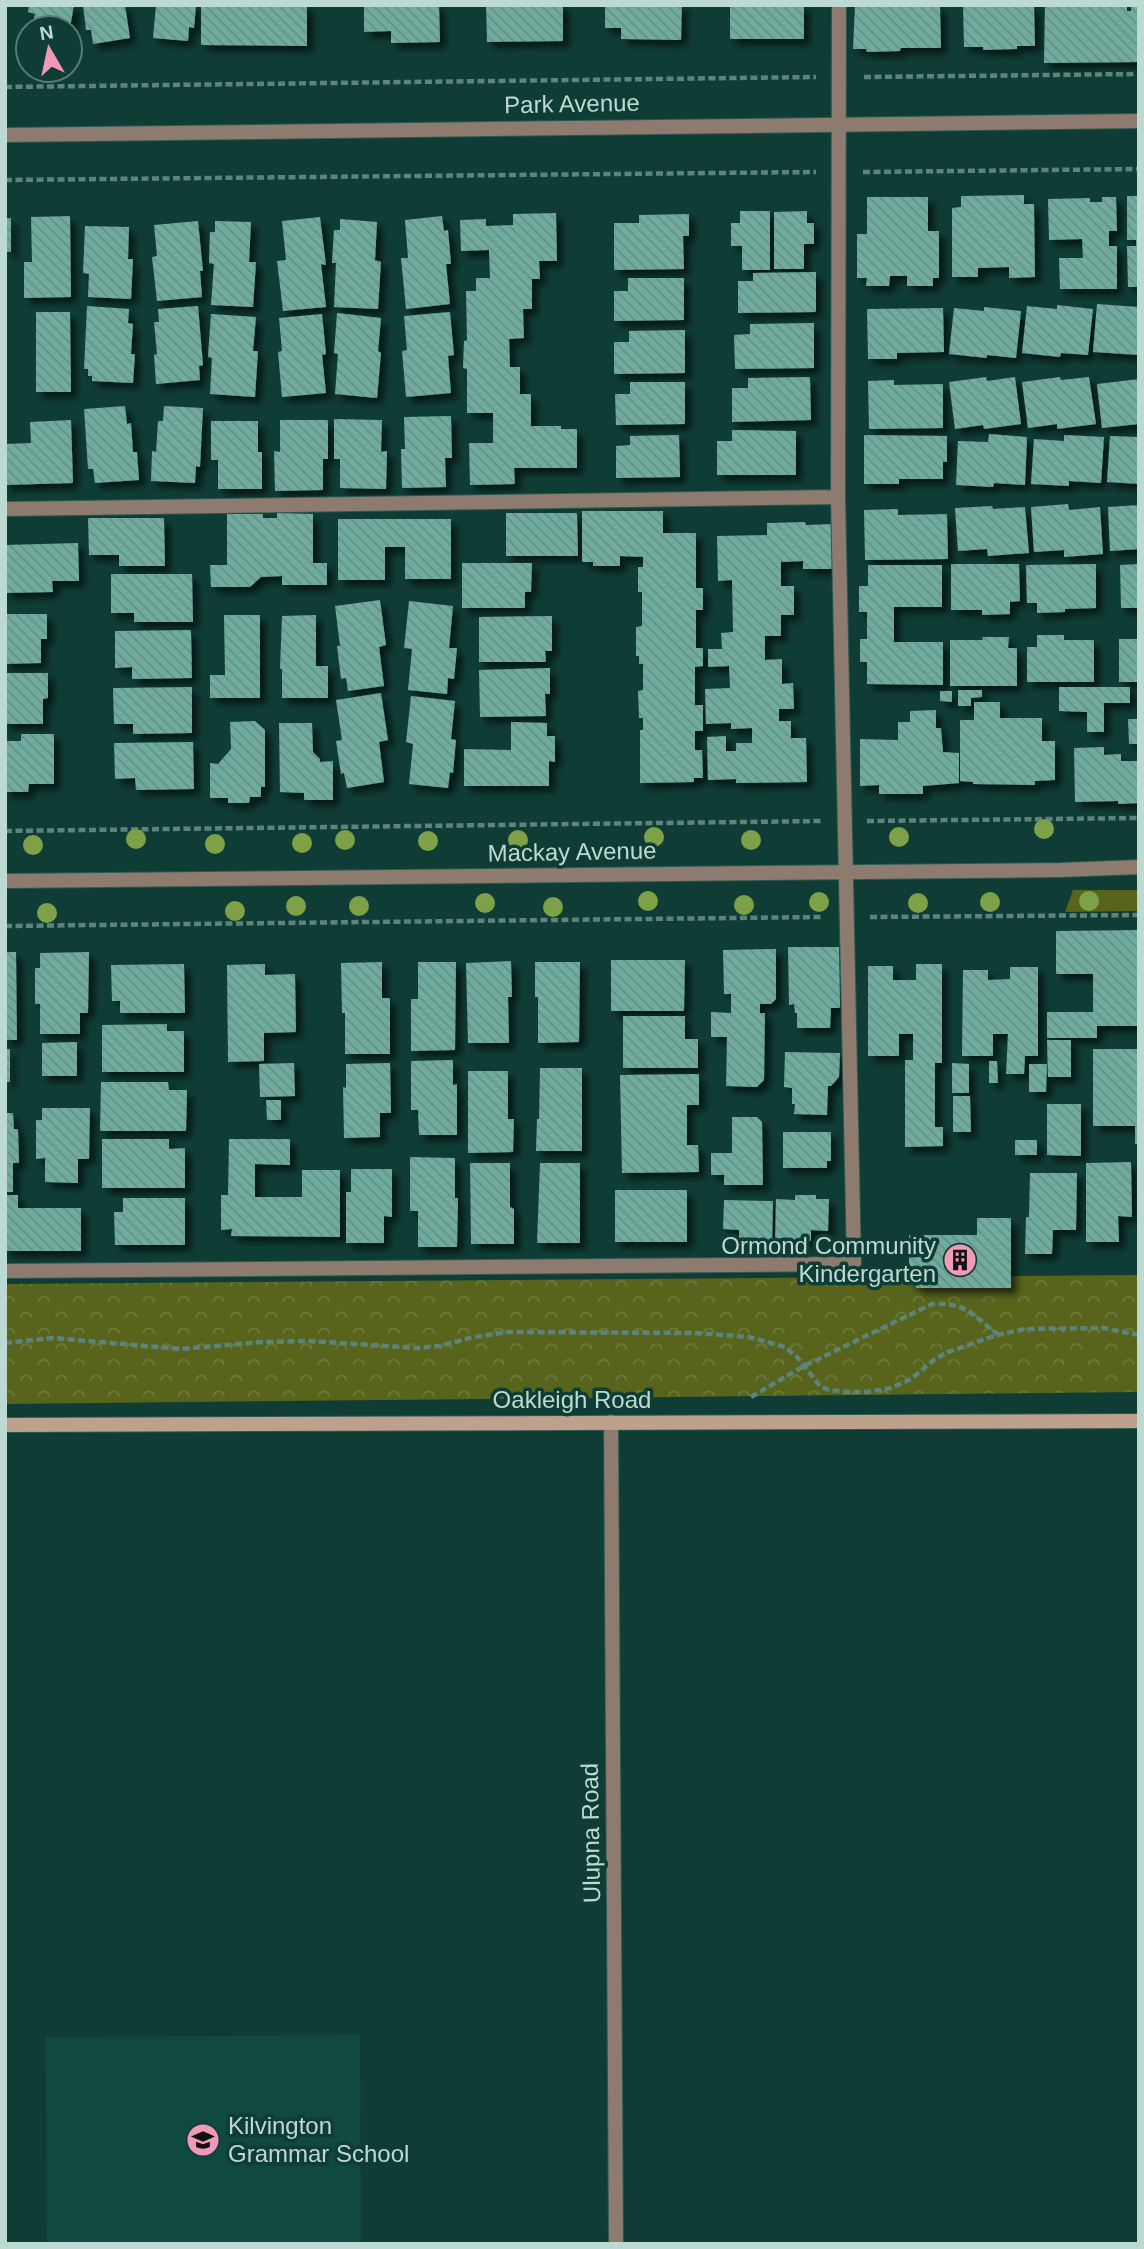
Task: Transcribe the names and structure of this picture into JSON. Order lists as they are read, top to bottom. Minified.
{"streets":{"street":["Park Avenue","Mackay Avenue","Oakleigh Road","Ulupna Road"]},"crossings":[["Oakleigh Road","Ulupna Road"]],"places":{"building":["Ormond Community Kindergarten"],"school or university":["Kilvington Grammar School"]},"north":"top"}
